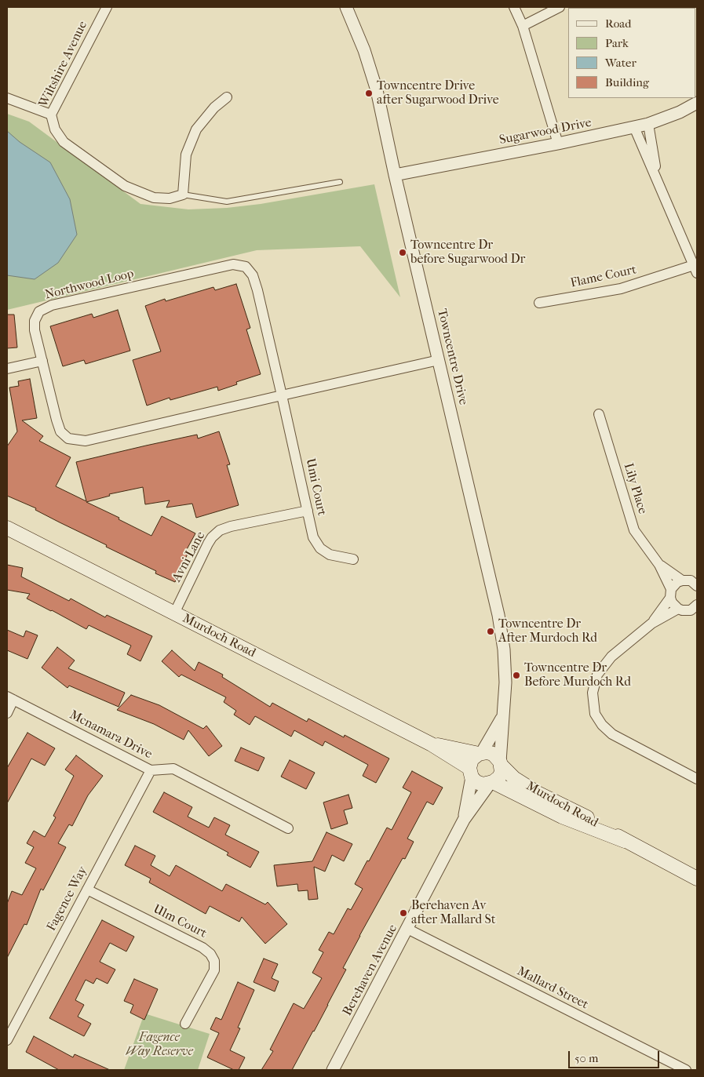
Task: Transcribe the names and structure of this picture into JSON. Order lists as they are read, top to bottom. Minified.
{"streets":{"main road":["Murdoch Road"],"street":["Wiltshire Avenue","Sugarwood Drive","Flame Court","Northwood Loop","Towncentre Drive","Umi Court","Lily Place","Avni Lane","Mcnamara Drive","Fagence Way","Ulm Court","Berehaven Avenue","Mallard Street"]},"crossings":[["Sugarwood Drive","Towncentre Drive"],["Northwood Loop","Towncentre Drive"],["Northwood Loop","Umi Court"],["Towncentre Drive","Murdoch Road"],["Towncentre Drive","Berehaven Avenue"],["Umi Court","Avni Lane"],["Avni Lane","Murdoch Road"],["Murdoch Road","Berehaven Avenue"],["Mcnamara Drive","Fagence Way"],["Fagence Way","Ulm Court"],["Berehaven Avenue","Mallard Street"]],"parks":["Fagence Way Reserve"],"places":["Towncentre Drive after Sugarwood Drive","Towncentre Dr before Sugarwood Dr","Towncentre Dr After Murdoch Rd","Towncentre Dr Before Murdoch Rd","Berehaven Av after Mallard St"],"legend":["Road","Park","Water","Building"],"scale_bar":"50 m"}
